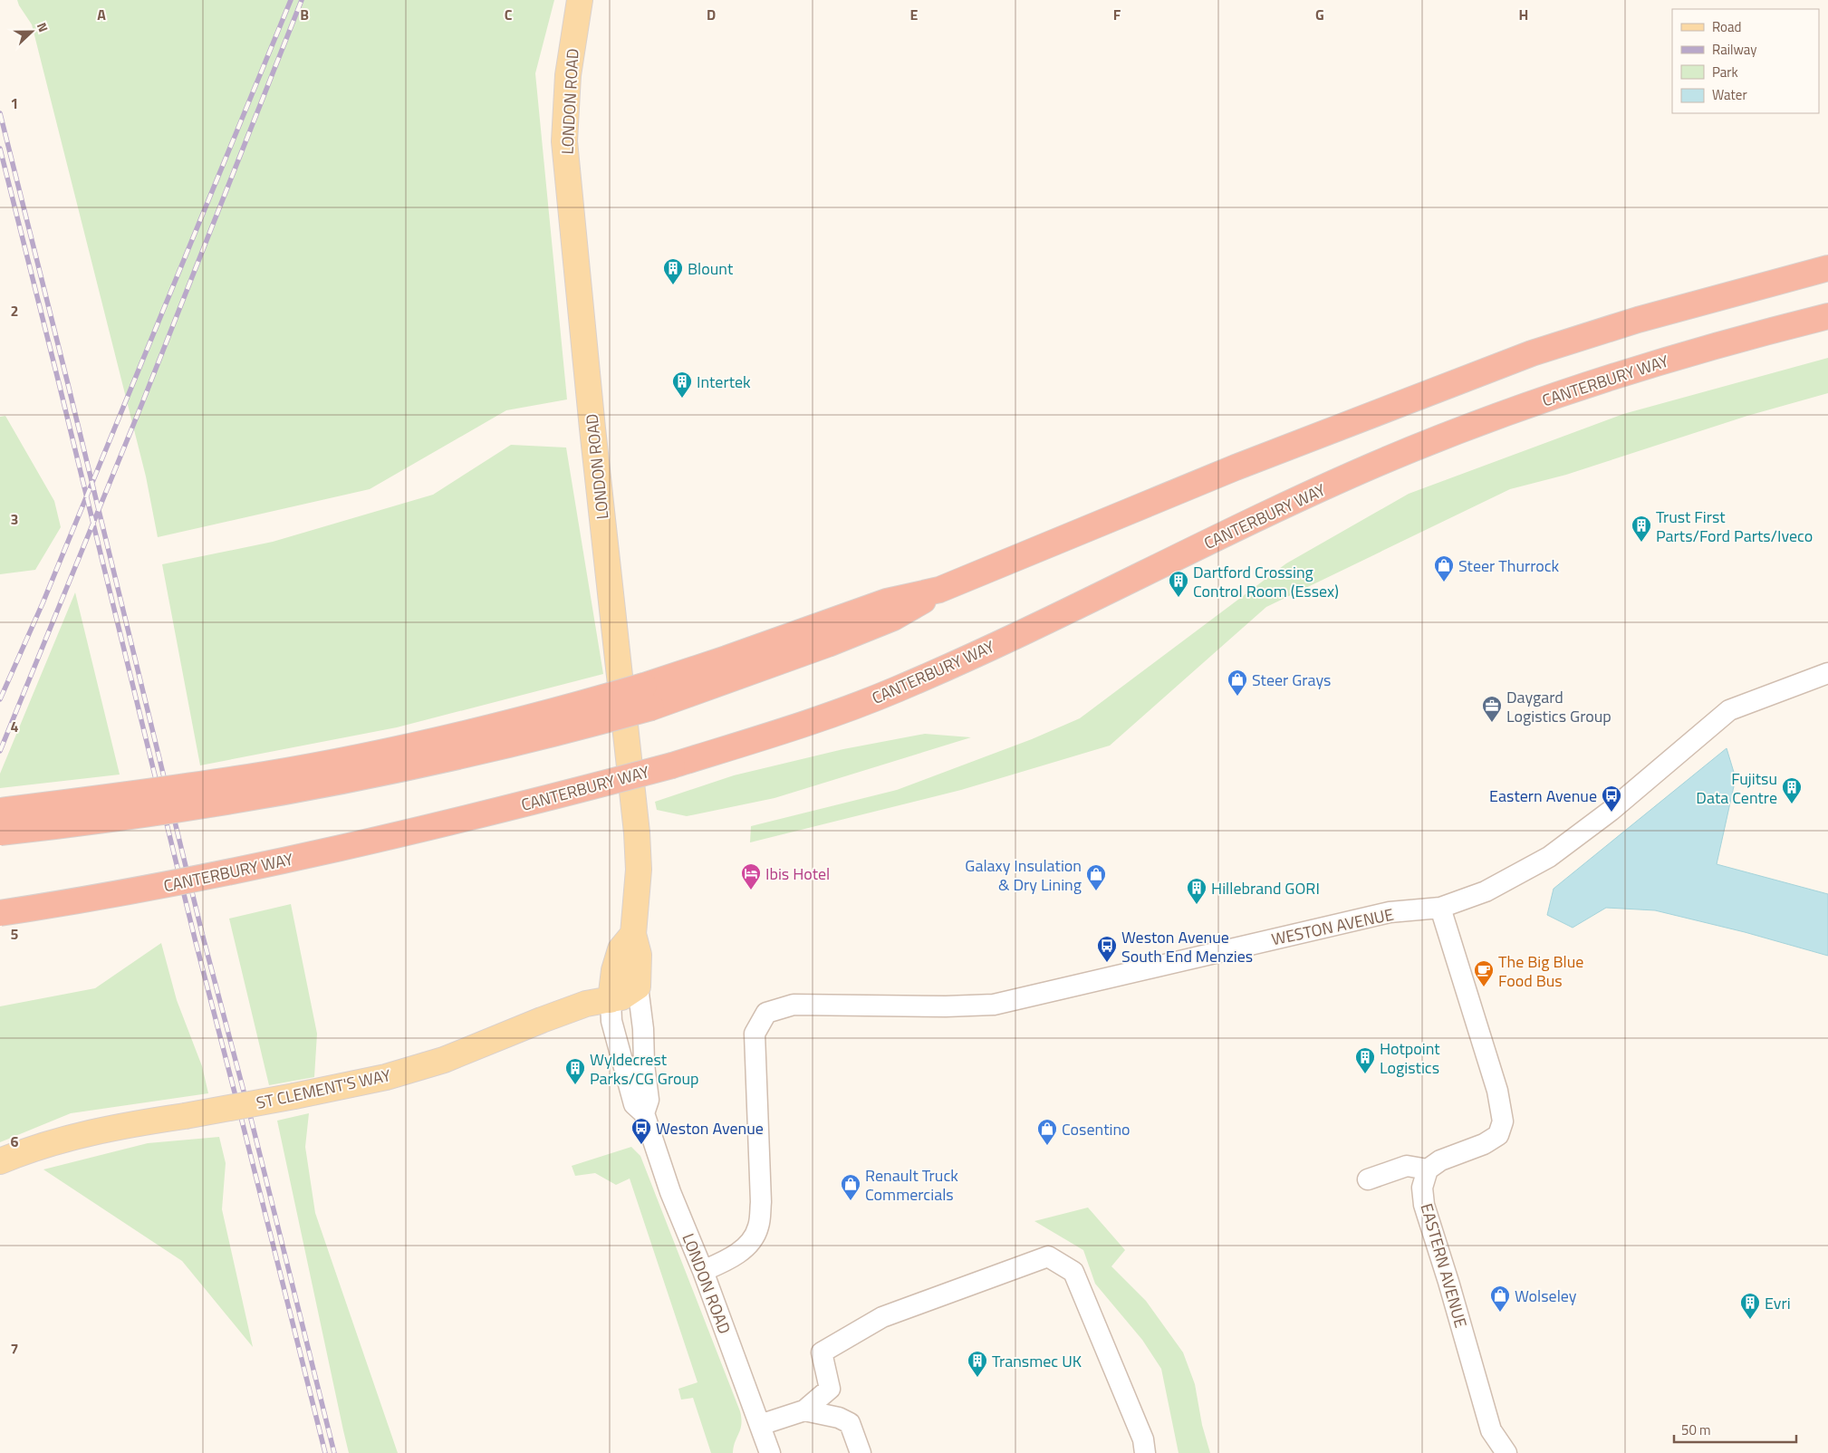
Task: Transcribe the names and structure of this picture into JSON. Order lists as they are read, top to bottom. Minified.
{"streets":{"highway":["CANTERBURY WAY"],"main road":["LONDON ROAD","ST CLEMENT'S WAY"],"street":["WESTON AVENUE","EASTERN AVENUE"]},"crossings":[["LONDON ROAD","WESTON AVENUE"],["LONDON ROAD","ST CLEMENT'S WAY"]],"places":{"building":["Blount","Intertek","Trust First Parts/Ford Parts/Iveco","Dartford Crossing Control Room (Essex)","Fujitsu Data Centre","Hillebrand GORI","Hotpoint Logistics","Wyldecrest Parks/CG Group","Evri","Transmec UK"],"shop":["Steer Thurrock","Steer Grays","Galaxy Insulation & Dry Lining","Cosentino","Renault Truck Commercials","Wolseley"],"office":["Daygard Logistics Group"],"bus stop":["Eastern Avenue","Weston Avenue South End Menzies","Weston Avenue"],"hotel":["Ibis Hotel"],"cafe":["The Big Blue Food Bus"]},"legend":["Road","Railway","Park","Water"],"scale_bar":"50 m","north":"right","grid":{"columns":["A","B","C","D","E","F","G","H"],"rows":["1","2","3","4","5","6","7"]}}
